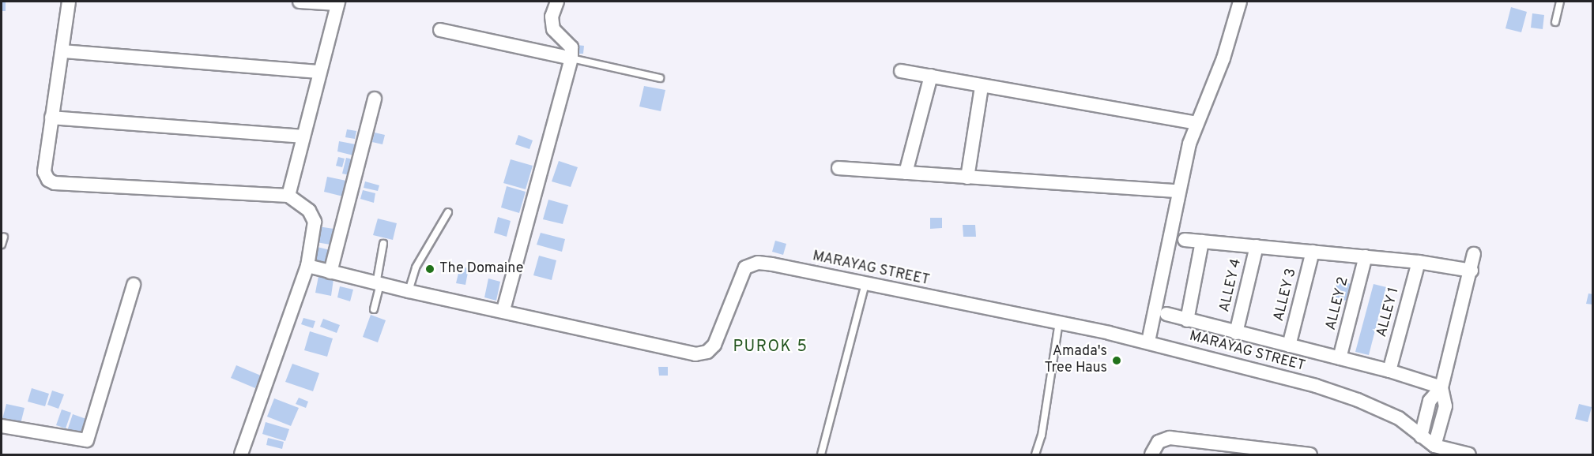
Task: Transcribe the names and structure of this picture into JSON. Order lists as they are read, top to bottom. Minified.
{"streets":{"street":["MARAYAG STREET","ALLEY 4","ALLEY 3","ALLEY 2","ALLEY 1"]},"districts":["PUROK 5"],"places":["The Domaine","Amada's Tree Haus"]}
